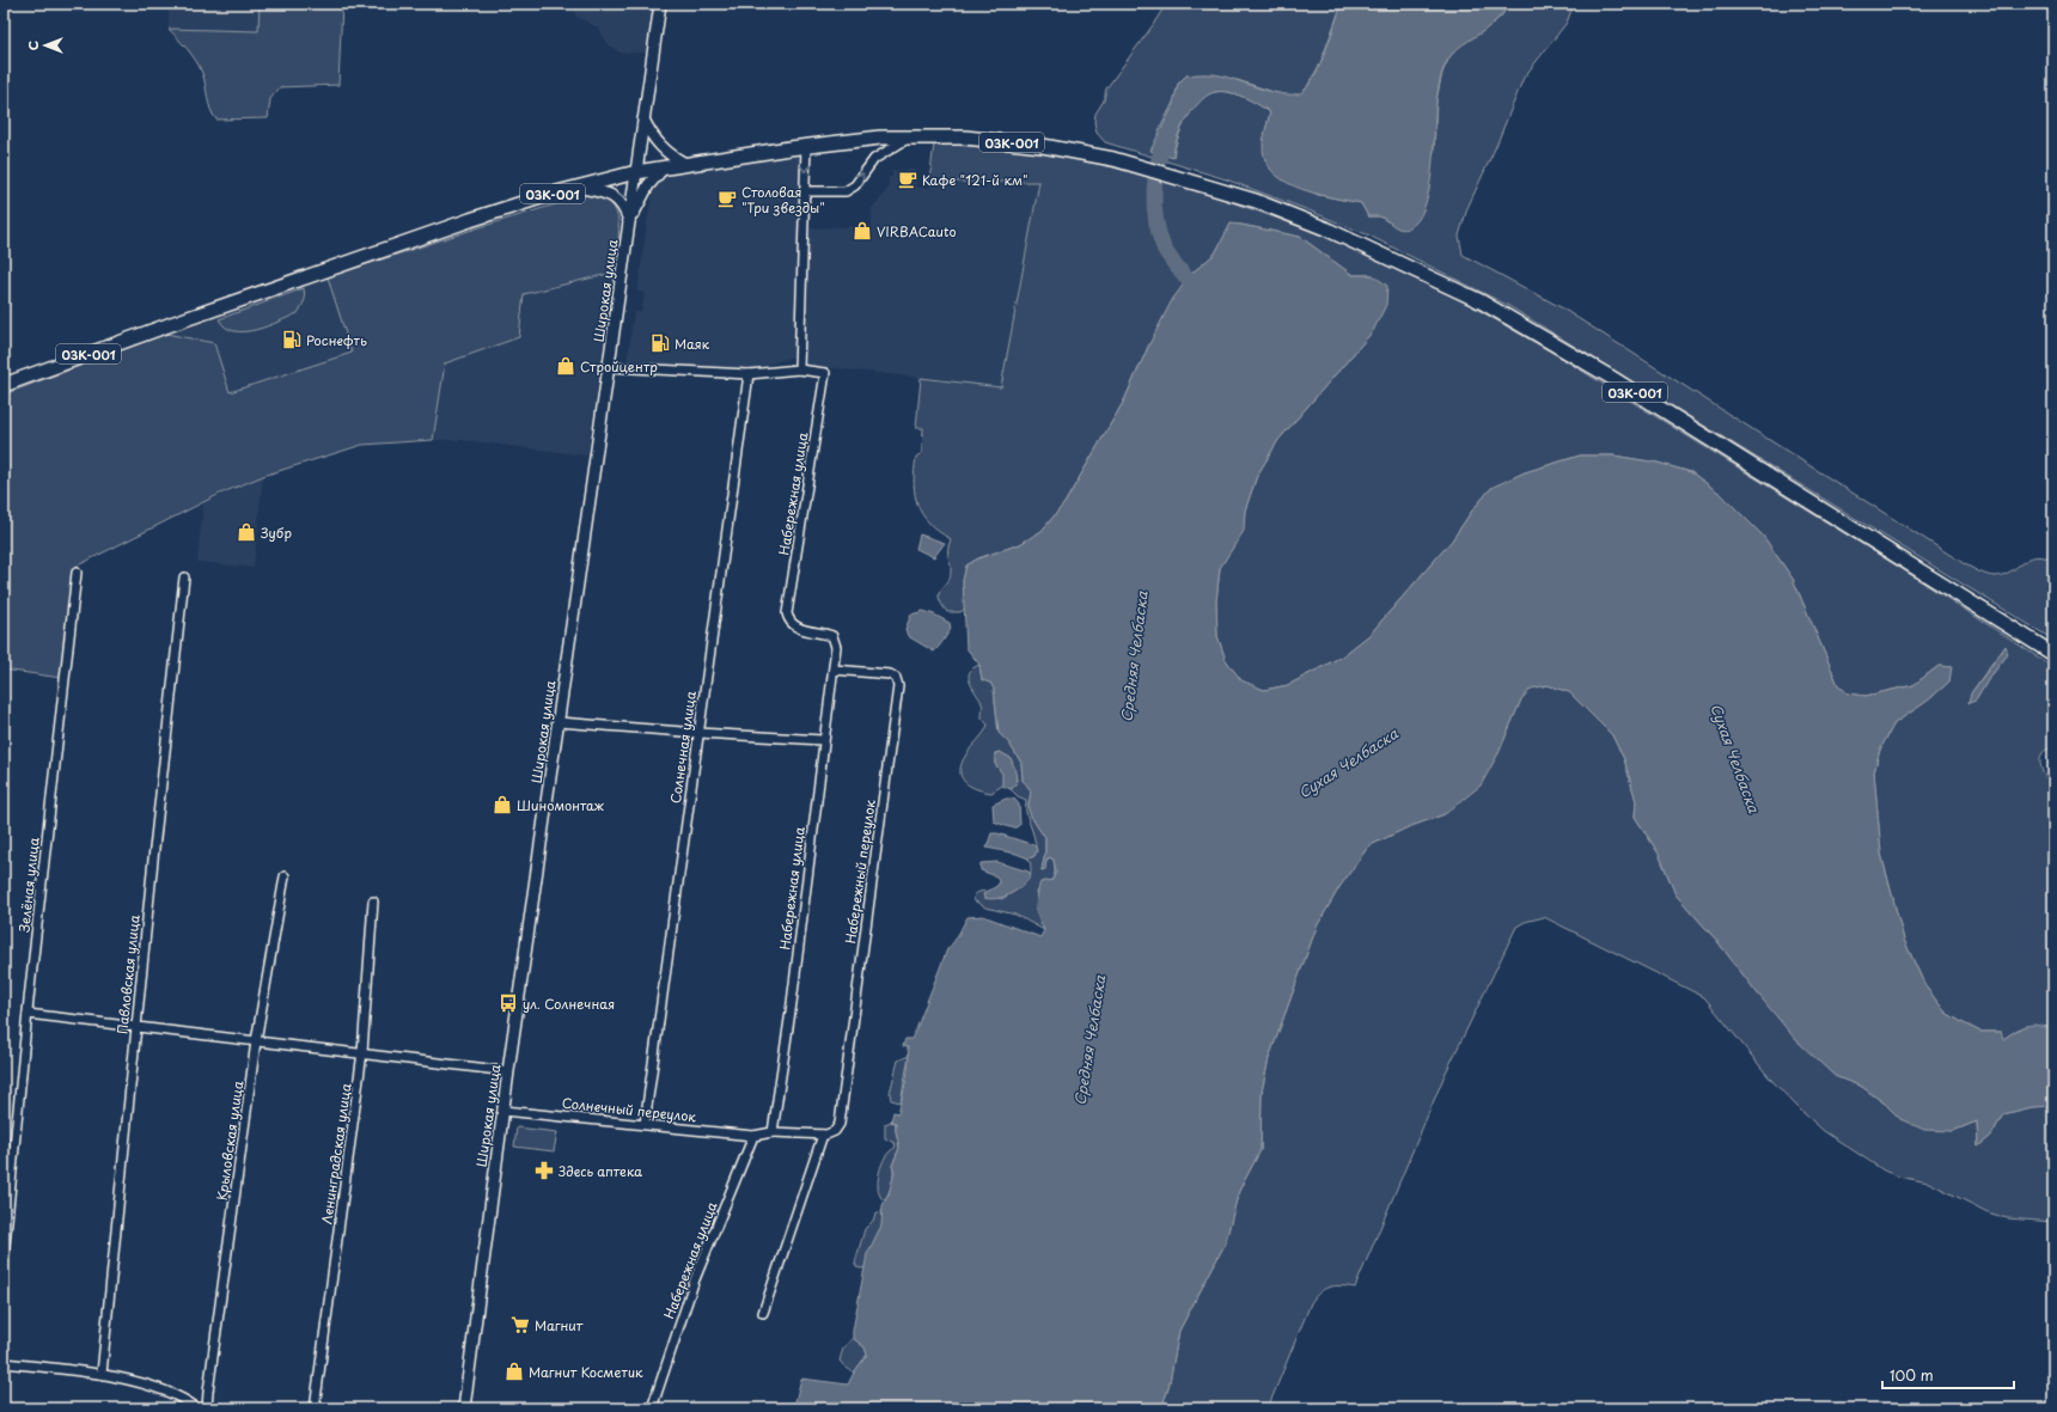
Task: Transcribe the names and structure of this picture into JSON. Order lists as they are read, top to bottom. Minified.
{"streets":{"main road":["03К-001"],"street":["Широкая улица","Набережная улица","Солнечная улица","Набережный переулок","Зелёная улица","Павловская улица","Солнечный переулок","Крыловская улица","Ленинградская улица"]},"crossings":[["03К-001","Широкая улица"],["Широкая улица","Солнечный переулок"],["Набережная улица","Набережный переулок"],["Набережная улица","Солнечный переулок"],["Солнечная улица","Солнечный переулок"]],"water":["Средняя Челбаска","Сухая Челбаска"],"places":{"cafe":["Кафе \"121-й км\"","Столовая \"Три звезды\""],"shop":["VIRBACauto","Стройцентр","Зубр","Шиномонтаж","Магнит Косметик"],"fuel station":["Роснефть","Маяк"],"bus stop":["ул. Солнечная"],"pharmacy":["Здесь аптека"],"supermarket":["Магнит"]},"scale_bar":"100 m","north":"left"}
